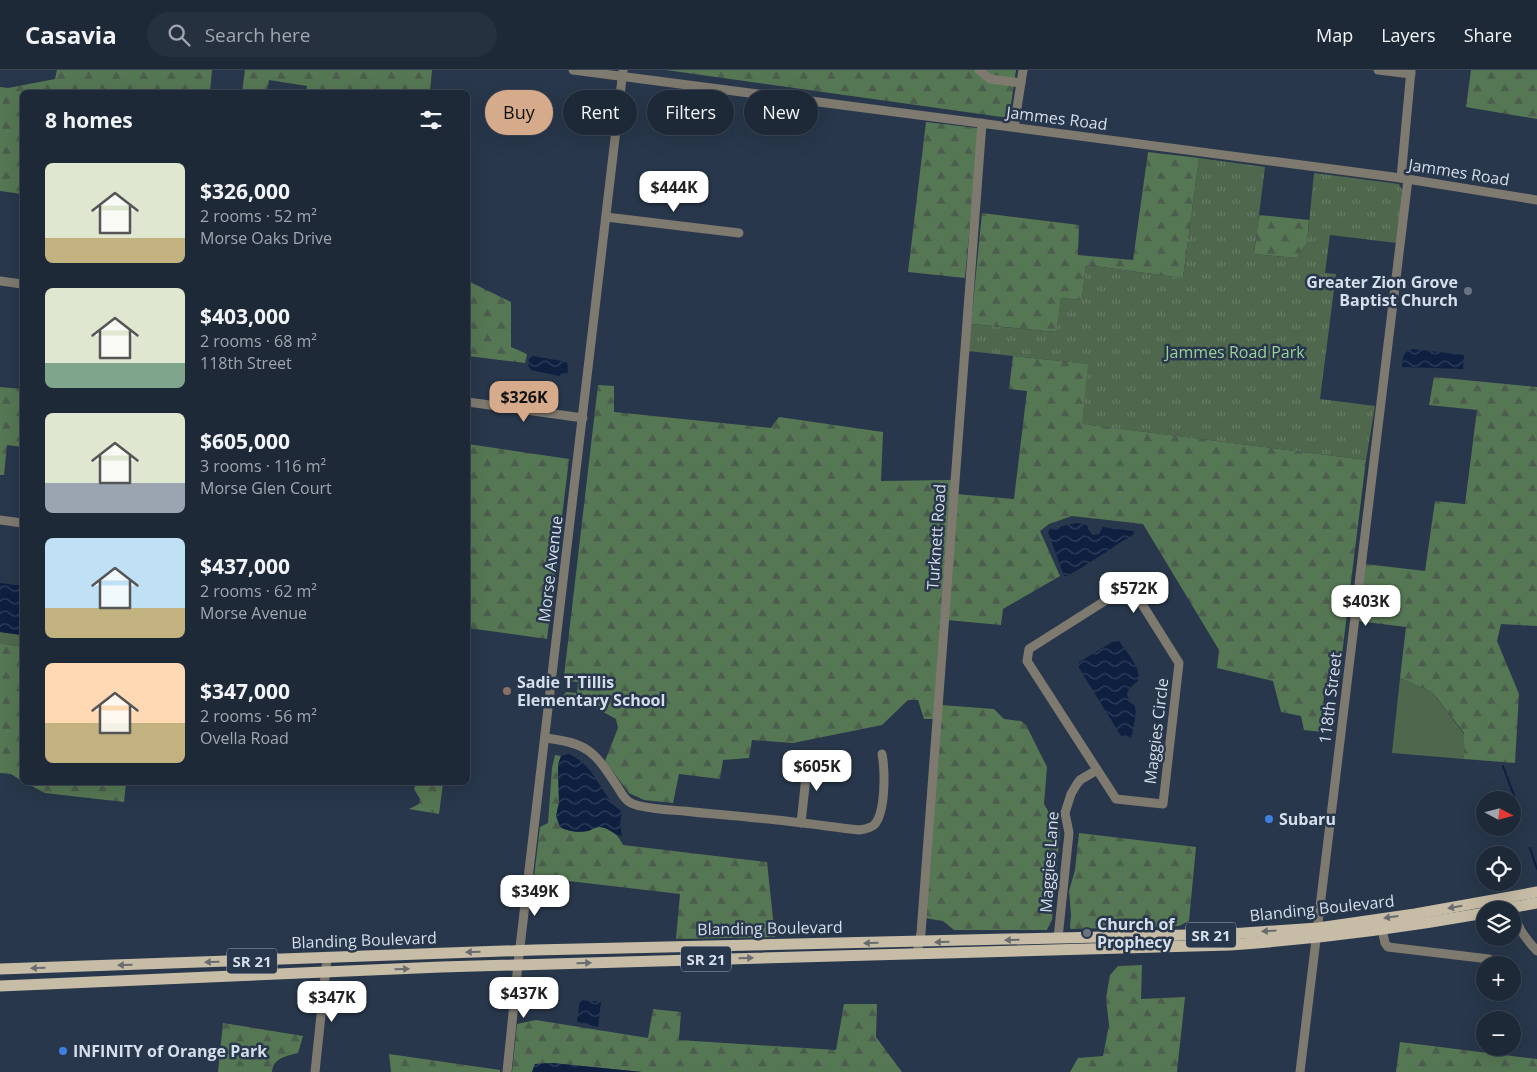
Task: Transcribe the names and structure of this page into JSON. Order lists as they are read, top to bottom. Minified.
{"streets":{"main road":["Blanding Boulevard","SR 21"],"street":["Jammes Road","Turknett Road","Morse Avenue","118th Street","Maggies Circle","Maggies Lane"]},"crossings":[["Jammes Road","Turknett Road"],["Jammes Road","Morse Avenue"],["Jammes Road","118th Street"],["Turknett Road","Blanding Boulevard"],["Morse Avenue","Blanding Boulevard"],["118th Street","Blanding Boulevard"],["Maggies Circle","Maggies Lane"],["Maggies Lane","Blanding Boulevard"]],"parks":["Jammes Road Park"],"places":["Greater Zion Grove Baptist Church","Sadie T Tillis Elementary School","Subaru","Church of Prophecy","INFINITY of Orange Park"],"north":"right","page":{"header":"Casavia","search":"Search here","nav":["Map","Layers","Share"],"chip":["Buy","Rent","Filters","New"],"heading":"8 homes","list":[{"name":"$326,000","note":"2 rooms · 52 m² · Morse Oaks Drive"},{"name":"$403,000","note":"2 rooms · 68 m² · 118th Street"},{"name":"$605,000","note":"3 rooms · 116 m² · Morse Glen Court"},{"name":"$437,000","note":"2 rooms · 62 m² · Morse Avenue"},{"name":"$347,000","note":"2 rooms · 56 m² · Ovella Road"}],"price":["$444K","$326K","$572K","$403K","$605K","$349K","$437K","$347K"],"map_buttons":["+","−"]}}
